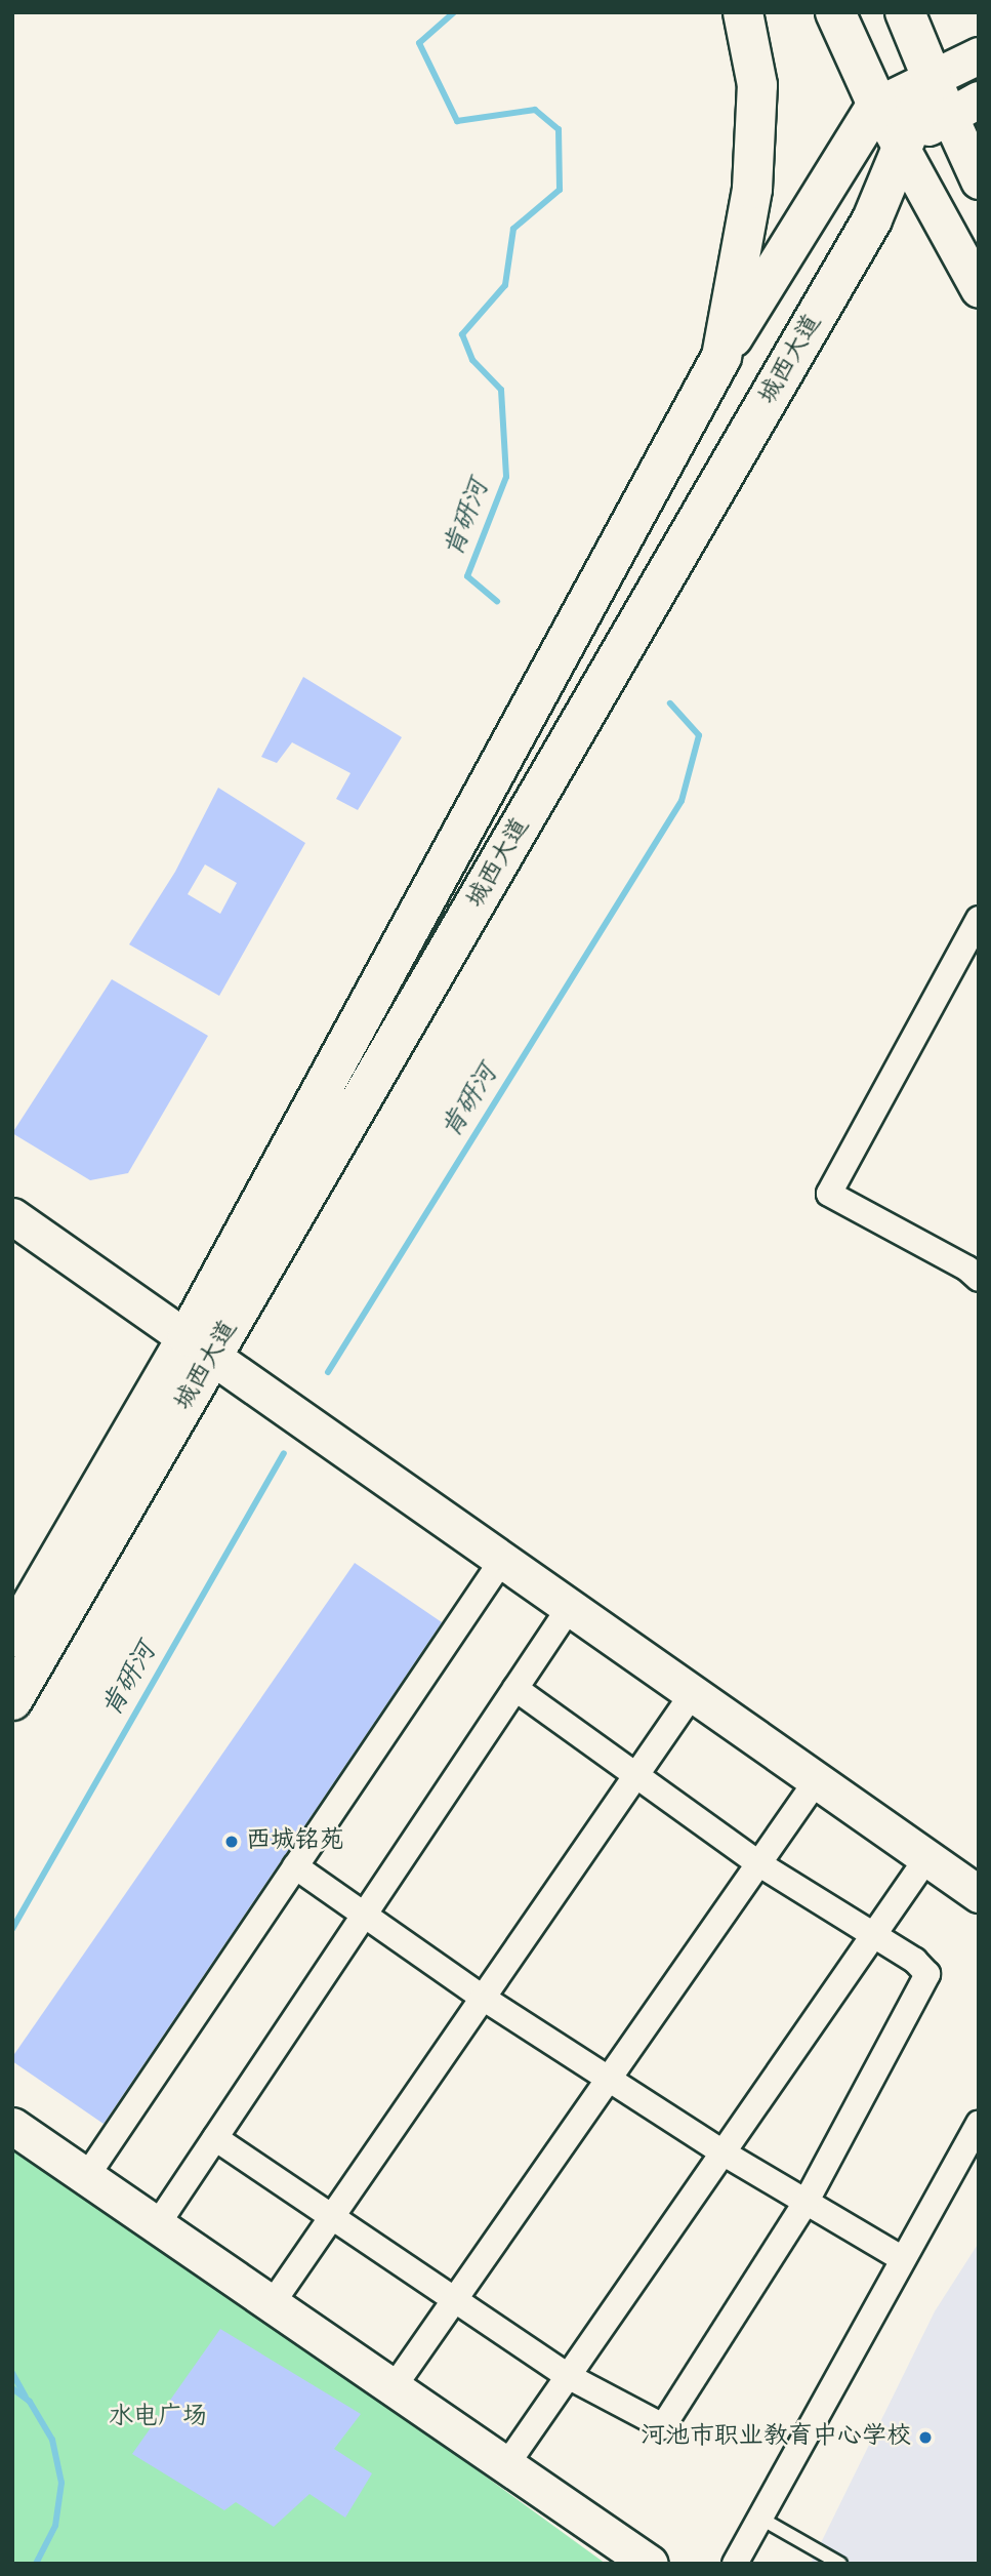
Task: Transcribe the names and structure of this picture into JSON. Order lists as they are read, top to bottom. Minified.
{"streets":{"main road":["城西大道"]},"water":["肯研河"],"parks":["水电广场"],"places":["西城铭苑","河池市职业教育中心学校"]}
